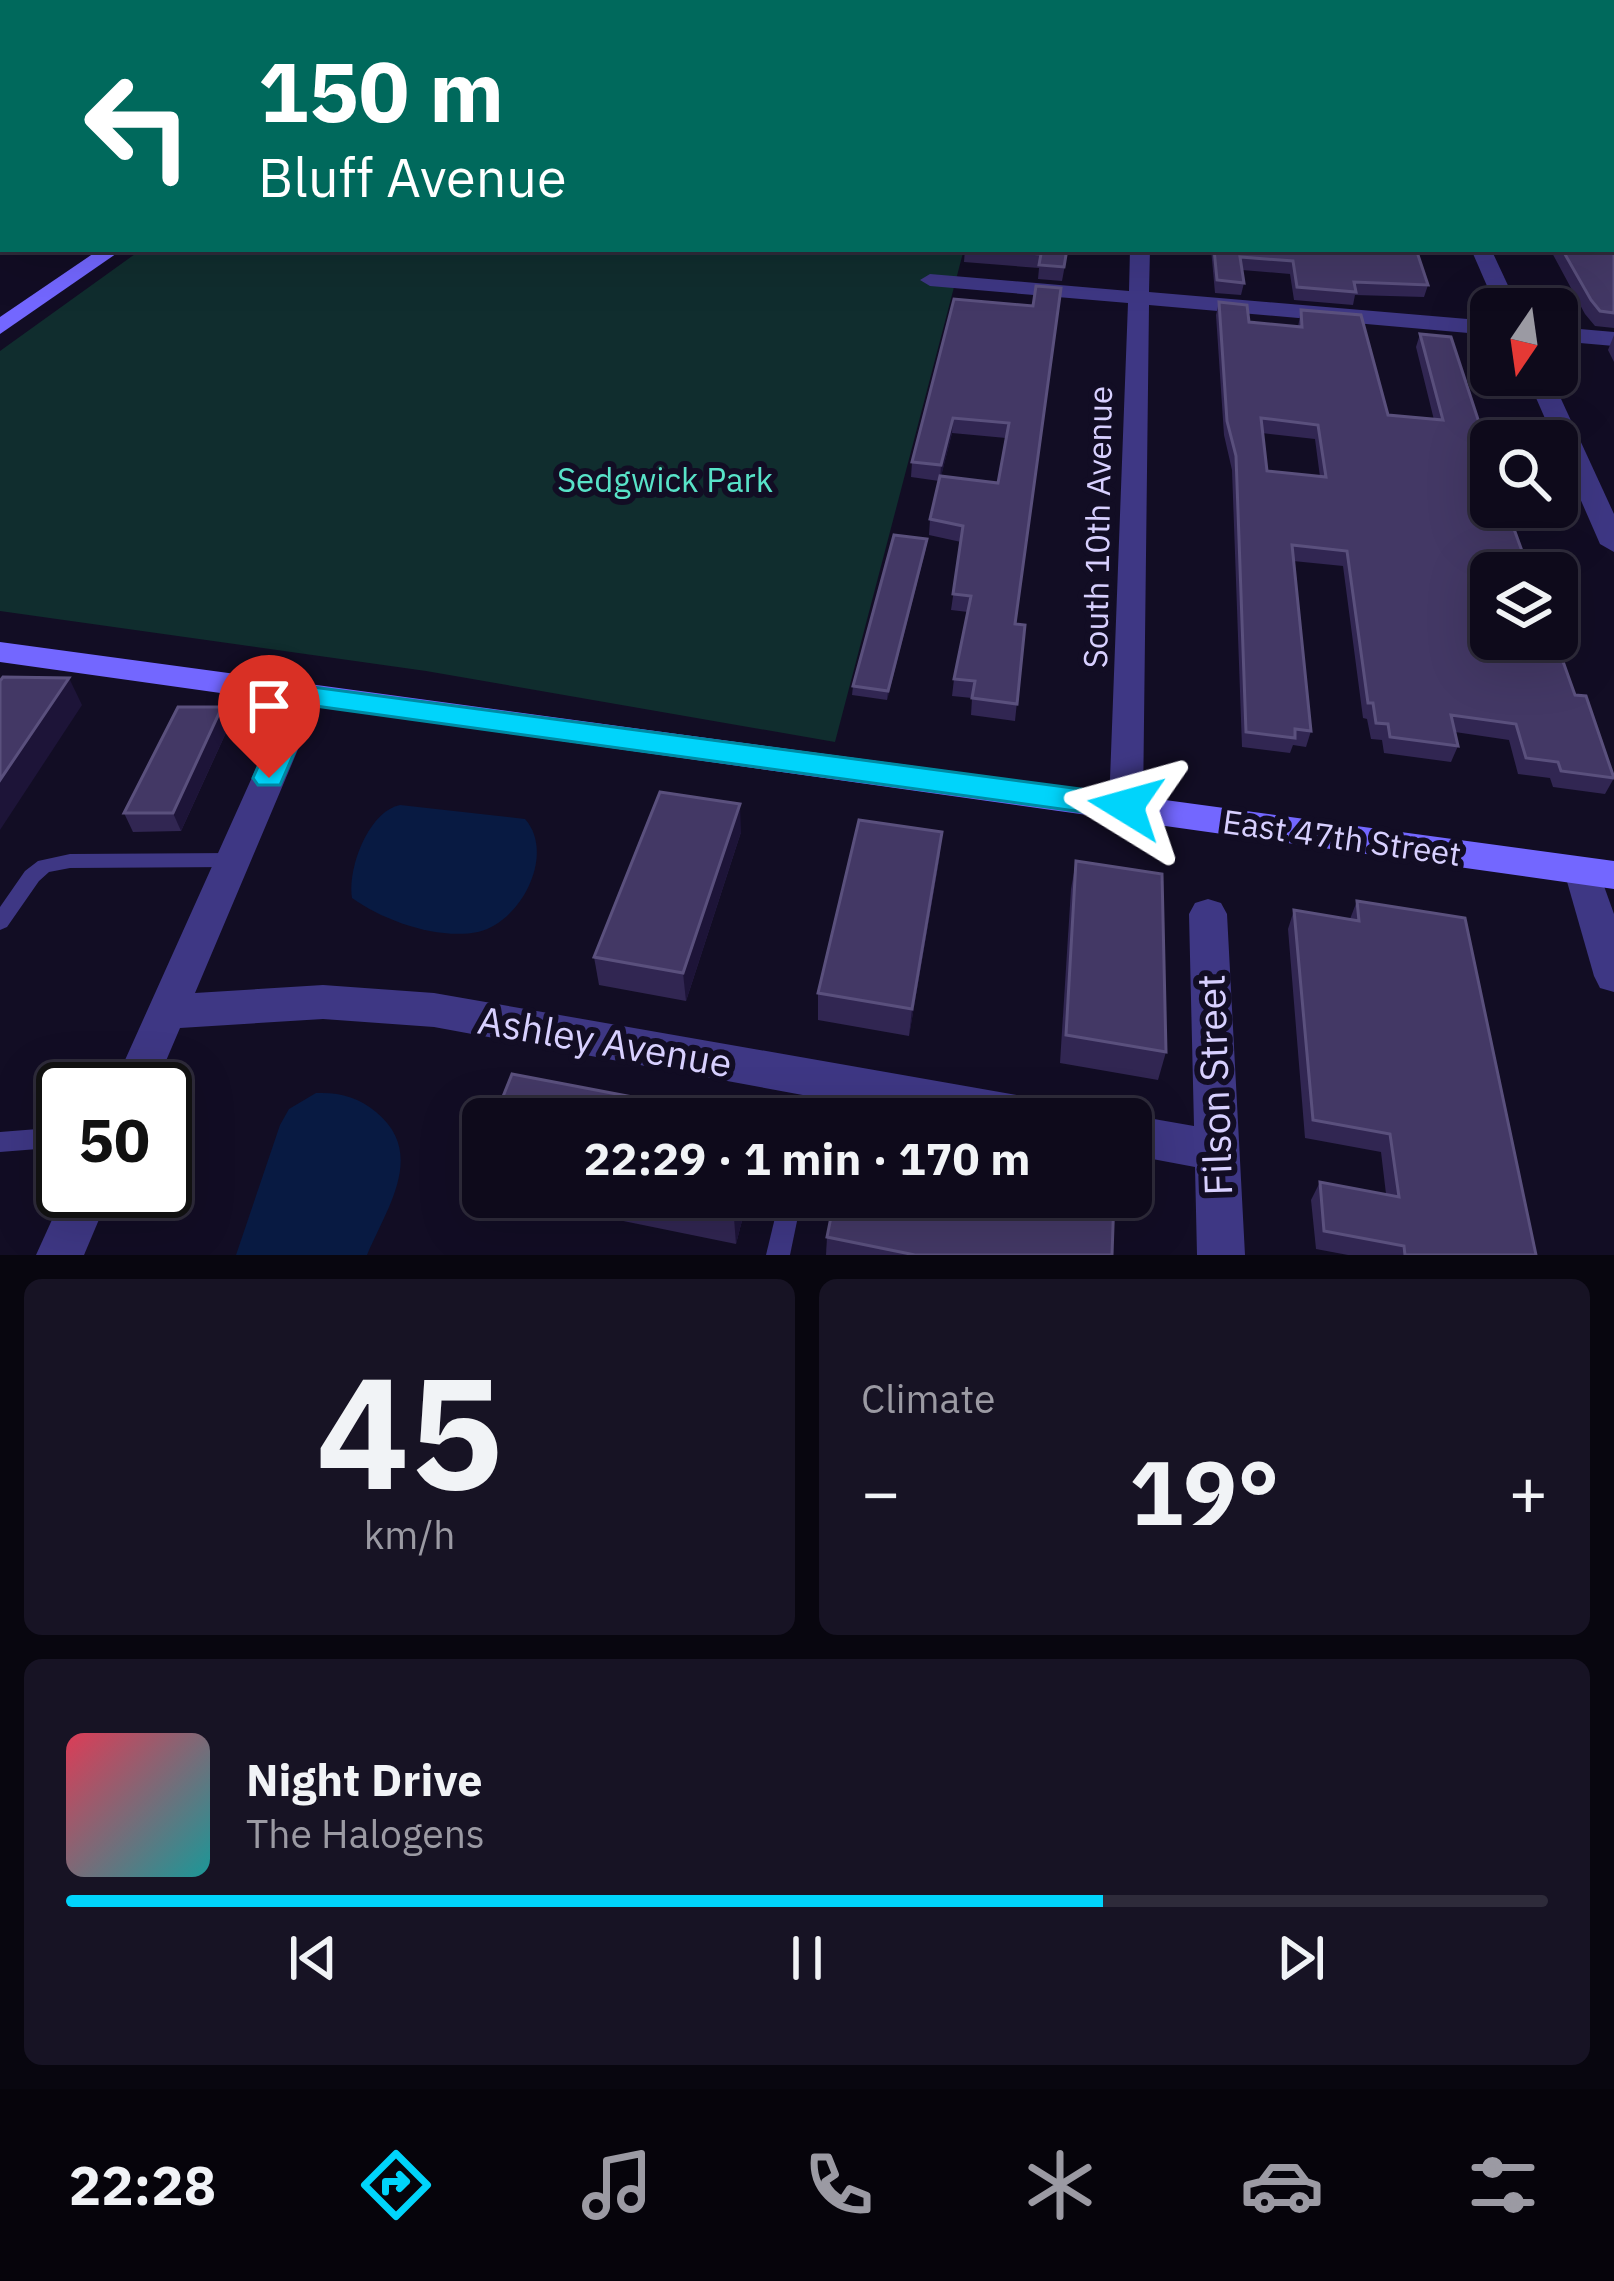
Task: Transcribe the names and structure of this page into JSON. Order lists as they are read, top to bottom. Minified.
{"streets":{"main road":["East 47th Street"],"street":["South 10th Avenue","Ashley Avenue","Filson Street"]},"crossings":[["South 10th Avenue","East 47th Street"]],"parks":["Sedgwick Park"],"north":"bottom","page":{"turn":["150 m","Bluff Avenue"],"limit":"50","trip":"22:29 · 1 min · 170 m","tile":[["45","km/h"],"Climate"],"heat":["−","19°","+"],"song":["Night Drive","The Halogens"],"tabs":"22:28"}}
